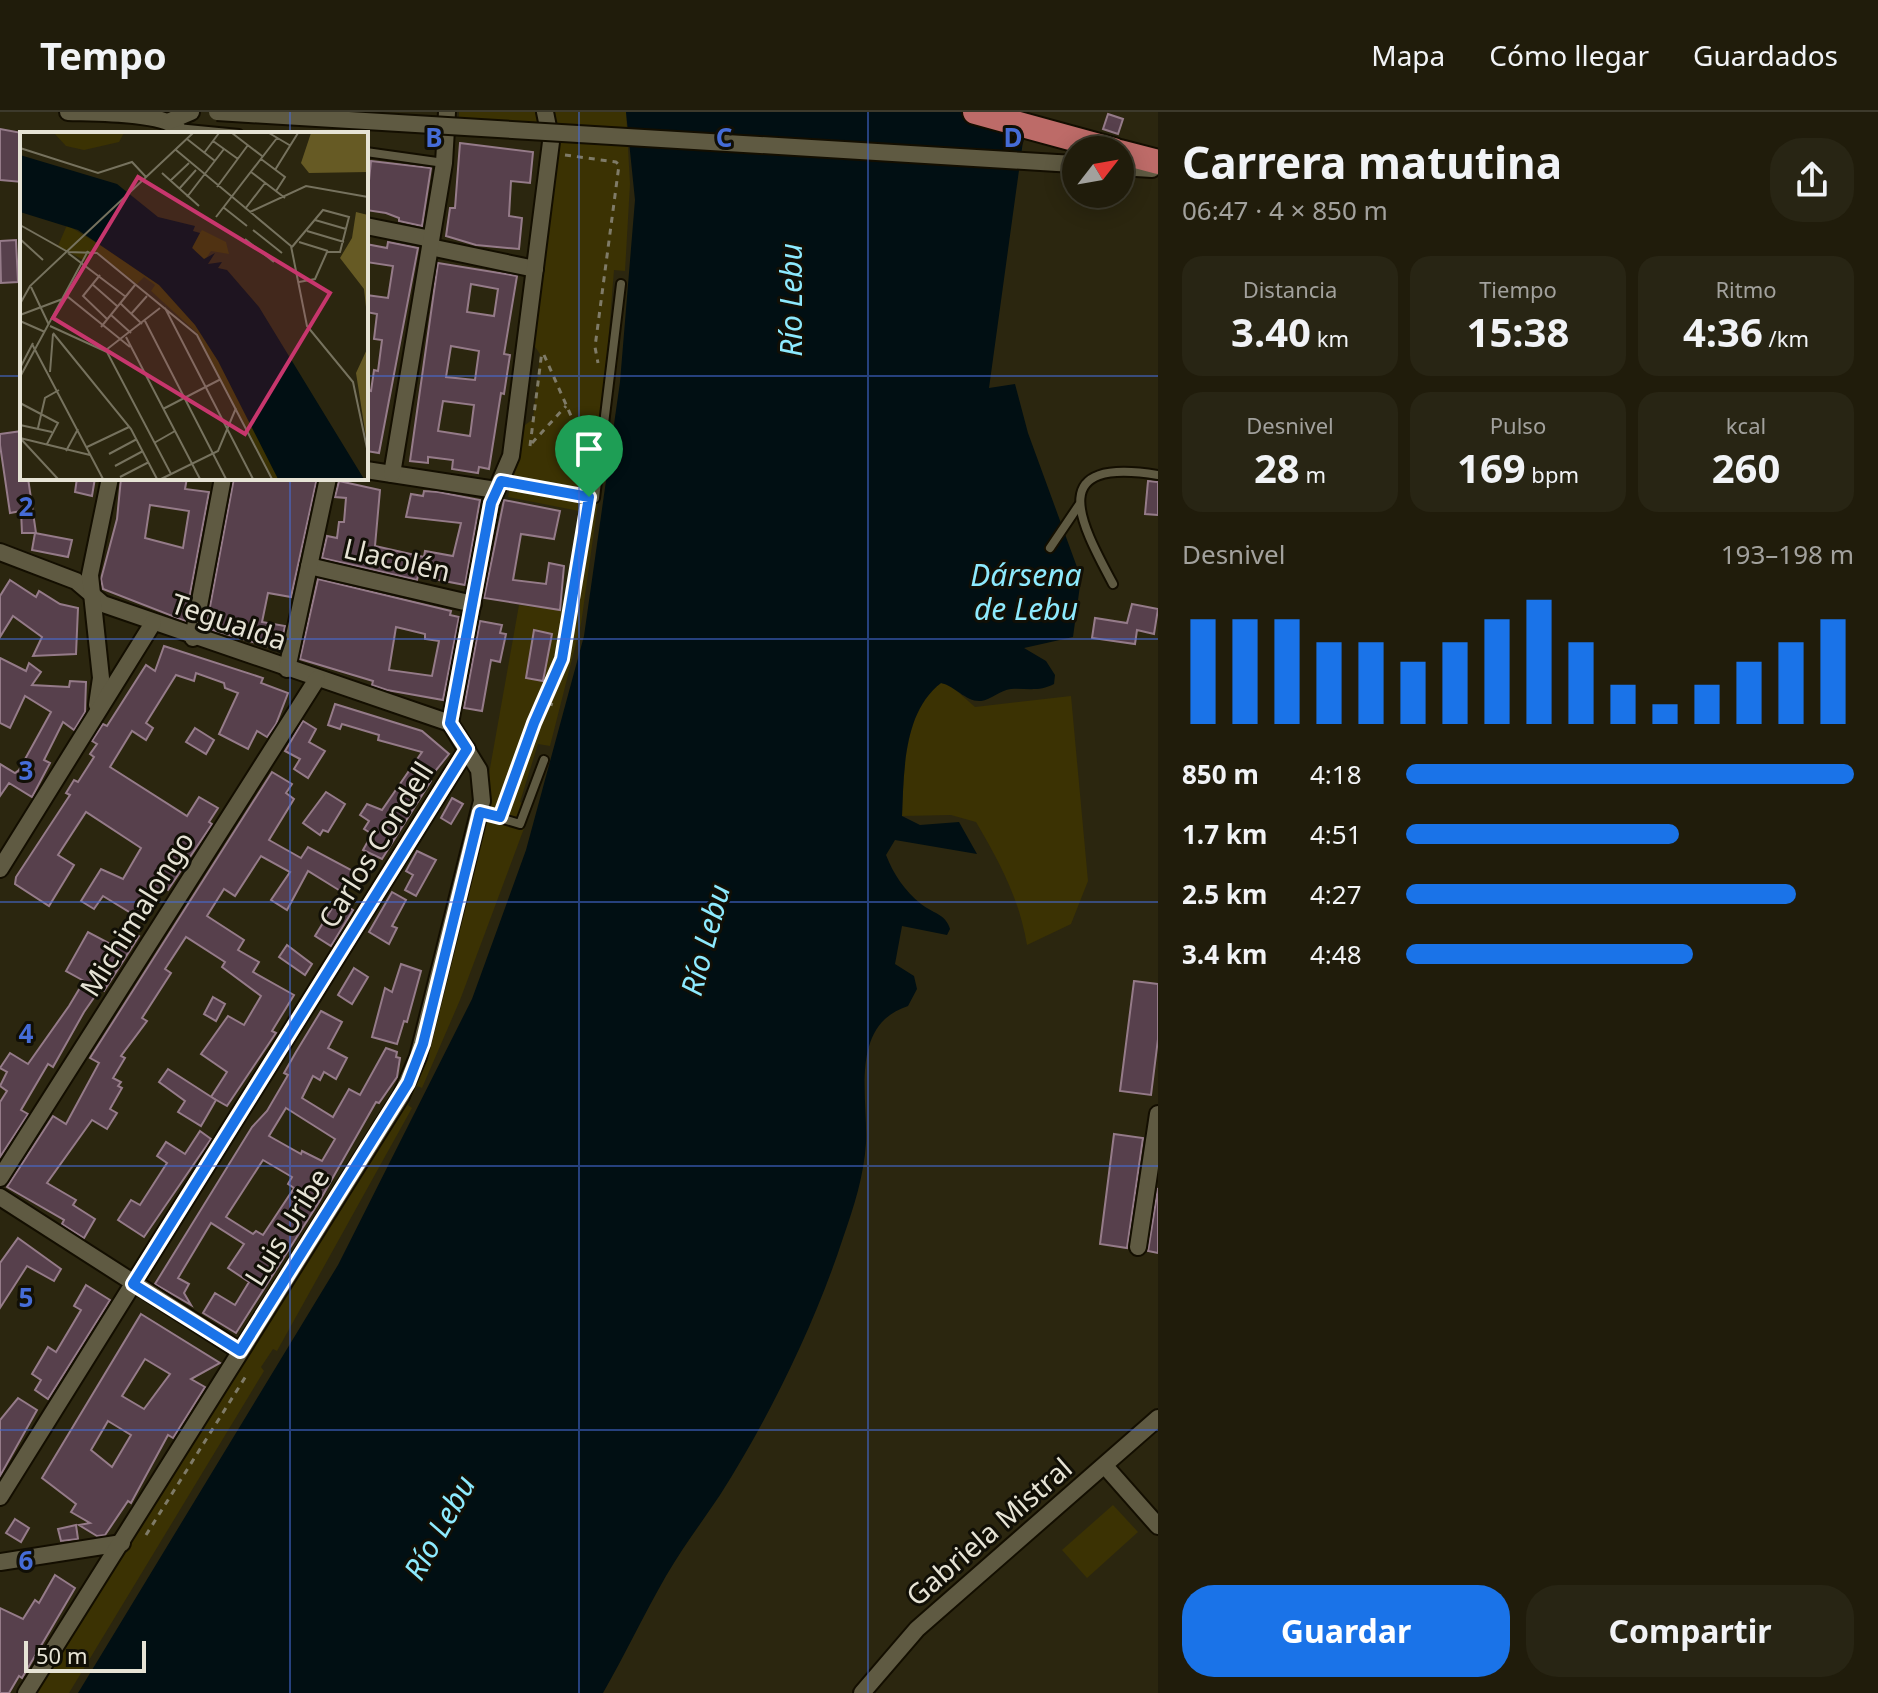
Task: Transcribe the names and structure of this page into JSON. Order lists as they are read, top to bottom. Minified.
{"streets":{"street":["Llacolén","Tegualda","Carlos Condell","Michimalongo","Luis Uribe","Gabriela Mistral"]},"crossings":[["Tegualda","Carlos Condell"],["Tegualda","Michimalongo"],["Carlos Condell","Luis Uribe"]],"water":["Río Lebu","Dársena de Lebu"],"scale_bar":"50 m","north":"top right","page":{"header":"Tempo","nav":["Mapa","Cómo llegar","Guardados"],"heading":["Carrera matutina","06:47 · 4 × 850 m"],"stats":[["Distancia","3.40 km"],["Tiempo","15:38"],["Ritmo","4:36 /km"],["Desnivel","28 m"],["Pulso","169 bpm"],["kcal","260"]],"chart":["Desnivel","193–198 m"],"list":[{"name":"850 m","note":"4:18"},{"name":"1.7 km","note":"4:51"},{"name":"2.5 km","note":"4:27"},{"name":"3.4 km","note":"4:48"}],"buttons":["Guardar","Compartir"],"scale":"50 m"},"grid":{"columns":["B","C","D"],"rows":["2","3","4","5","6"]}}
